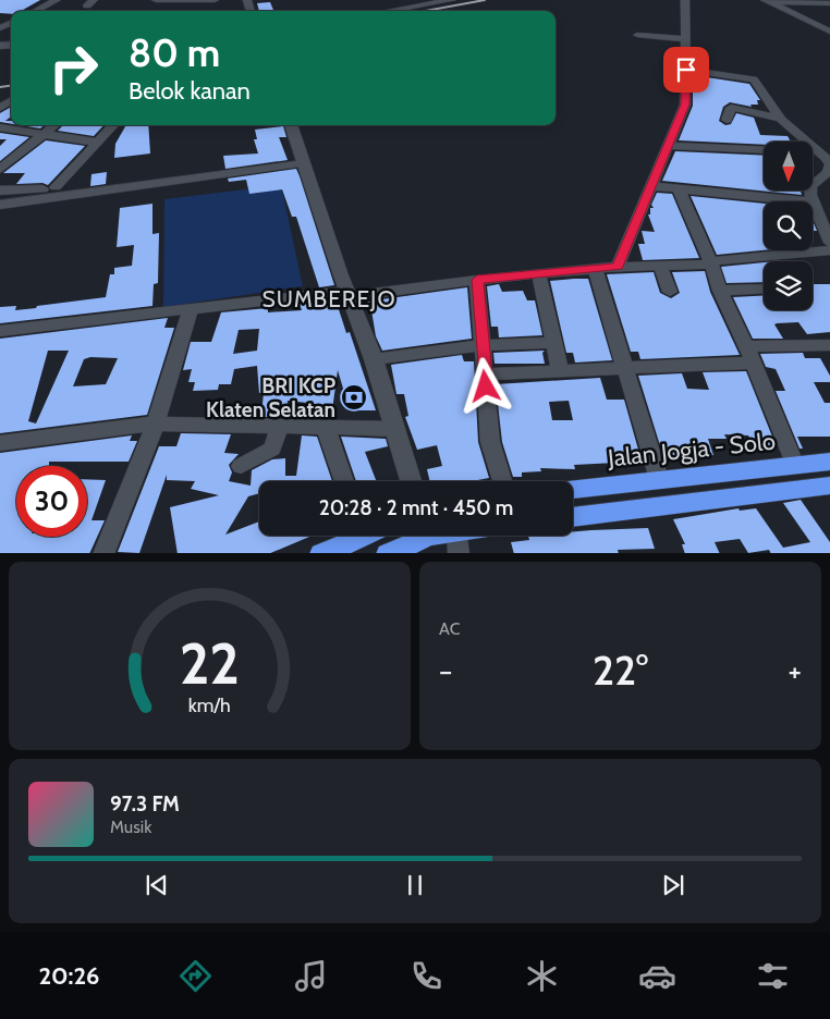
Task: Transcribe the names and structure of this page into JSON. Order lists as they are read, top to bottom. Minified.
{"streets":{"highway":["Jalan Jogja - Solo"]},"districts":["SUMBEREJO"],"places":{"bank":["BRI KCP Klaten Selatan"]},"north":"bottom","page":{"turn":["80 m","Belok kanan"],"limit":"30","trip":"20:28 · 2 mnt · 450 m","tile":"AC","heat":["−","22°","+"],"song":["97.3 FM","Musik"],"tabs":"20:26","gauge":["22","km/h"]}}
